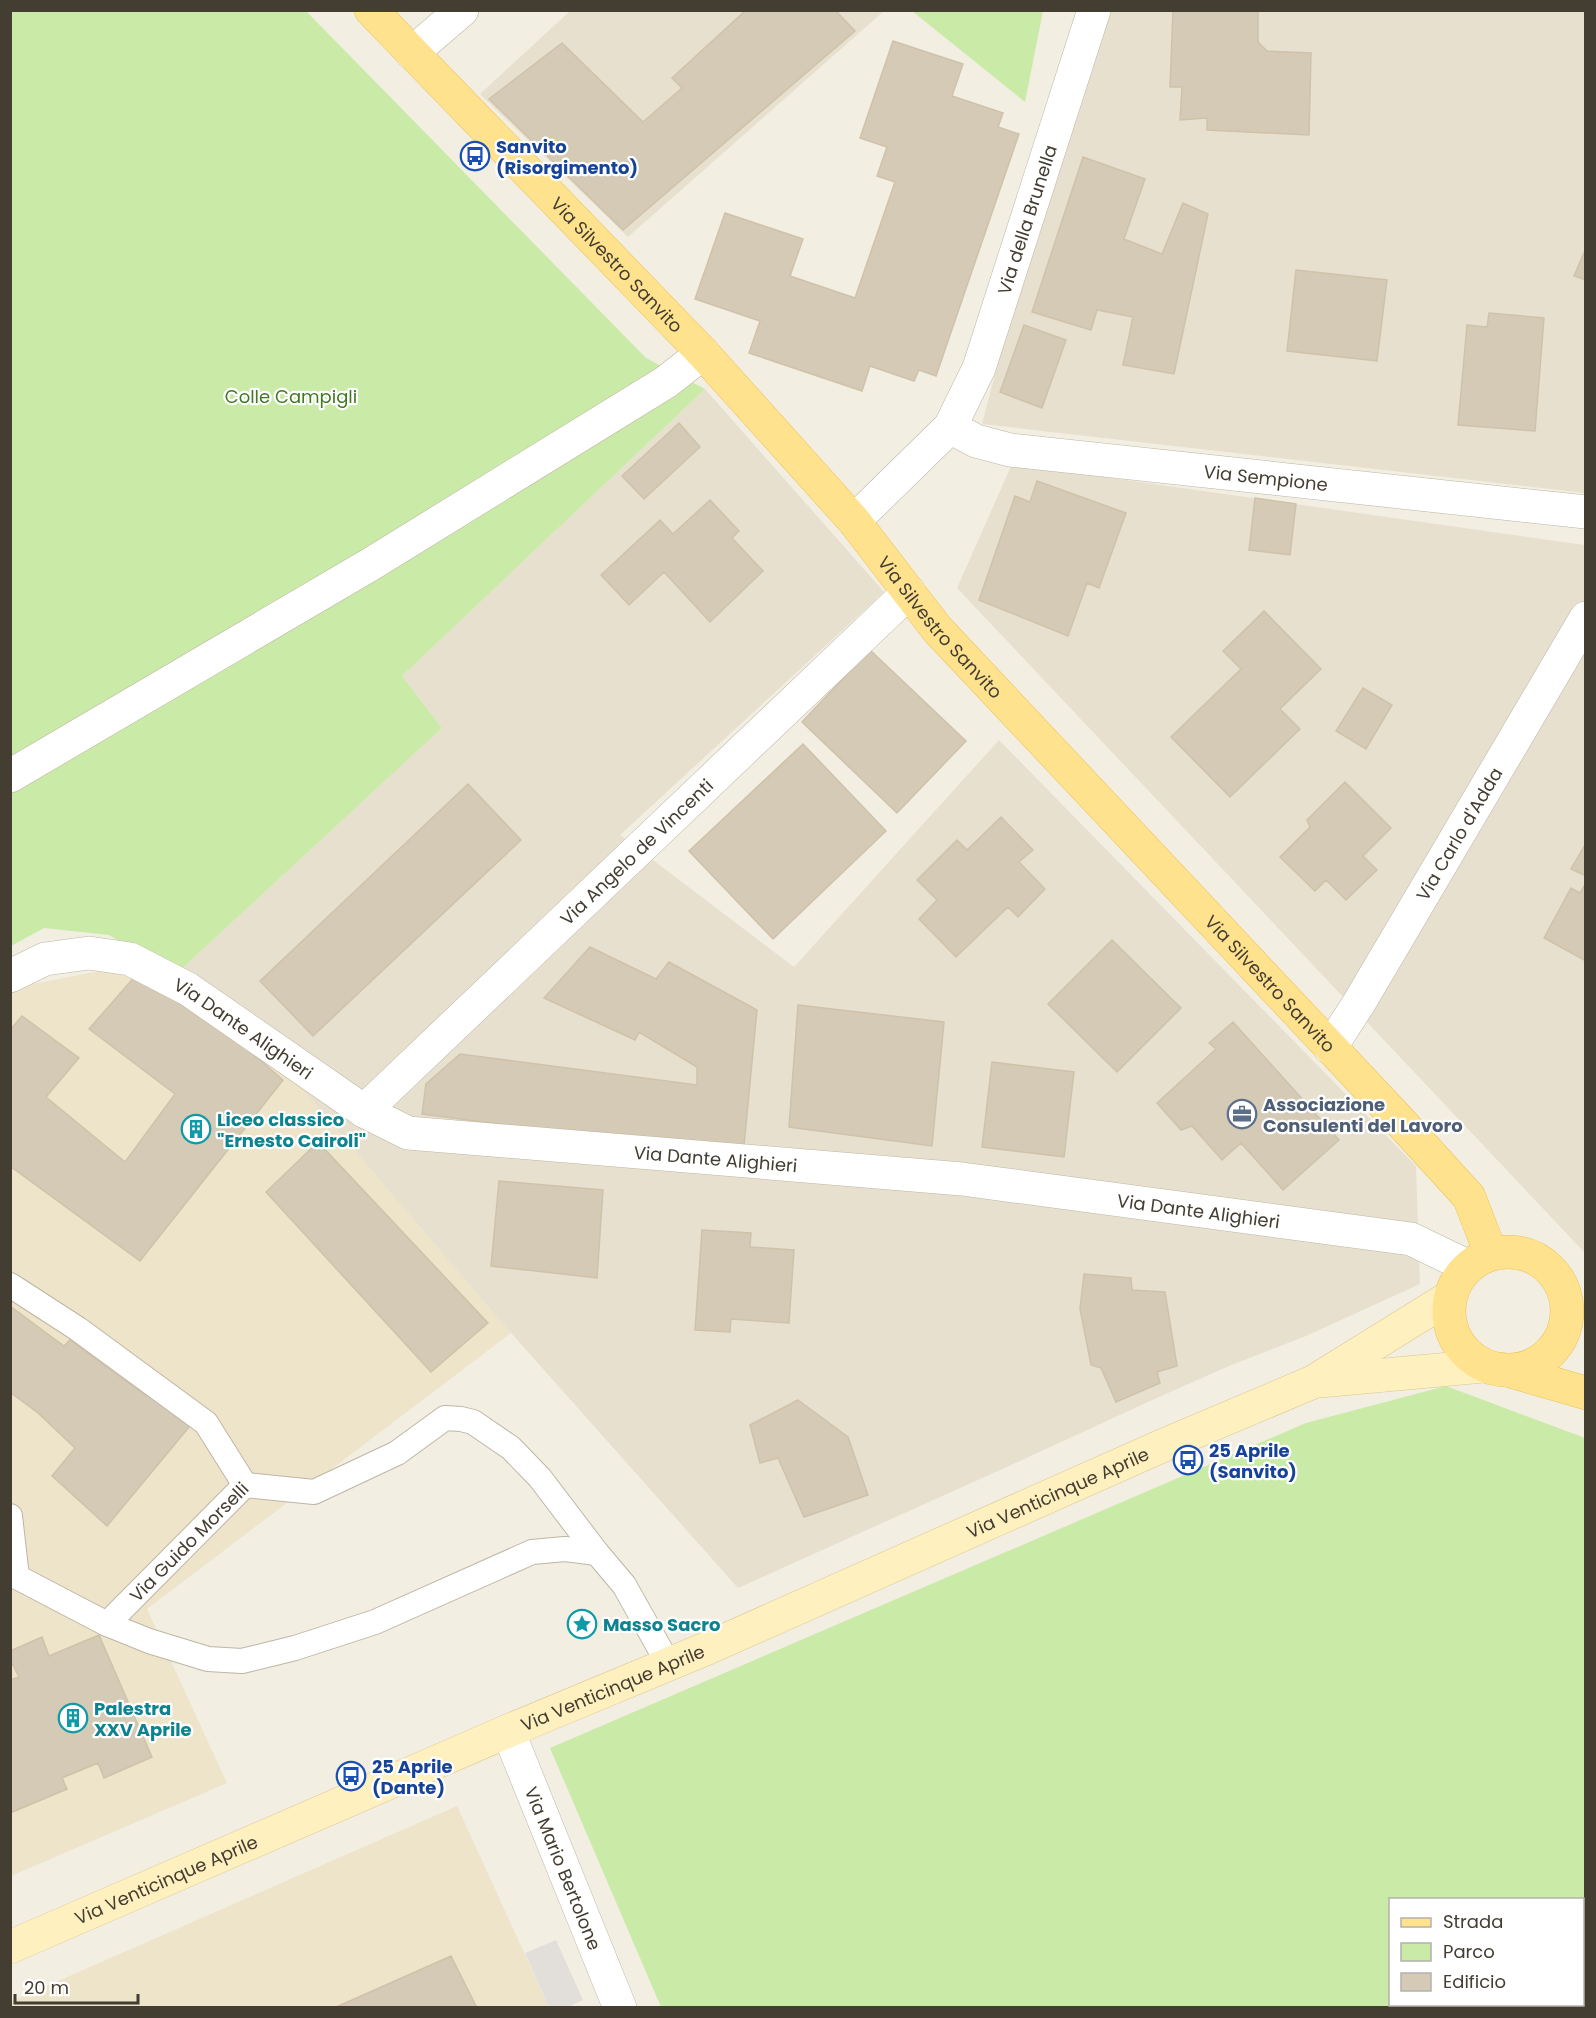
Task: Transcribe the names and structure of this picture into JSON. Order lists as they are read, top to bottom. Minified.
{"streets":{"main road":["Via Silvestro Sanvito"],"street":["Via della Brunella","Via Sempione","Via Carlo d'Adda","Via Angelo de Vincenti","Via Dante Alighieri","Via Venticinque Aprile","Via Mario Bertolone"],"lane":["Via Guido Morselli"]},"crossings":[["Via della Brunella","Via Silvestro Sanvito"],["Via della Brunella","Via Sempione"],["Via Silvestro Sanvito","Via Carlo d'Adda"],["Via Silvestro Sanvito","Via Angelo de Vincenti"],["Via Silvestro Sanvito","Via Dante Alighieri"],["Via Silvestro Sanvito","Via Venticinque Aprile"],["Via Angelo de Vincenti","Via Dante Alighieri"],["Via Dante Alighieri","Via Venticinque Aprile"],["Via Venticinque Aprile","Via Guido Morselli"],["Via Venticinque Aprile","Via Mario Bertolone"]],"parks":["Colle Campigli"],"places":{"bus stop":["Sanvito (Risorgimento)","25 Aprile (Sanvito)","25 Aprile (Dante)"],"office":["Associazione Consulenti del Lavoro"],"building":["Liceo classico \"Ernesto Cairoli\"","Palestra XXV Aprile"],"place":["Masso Sacro"]},"legend":["Strada","Parco","Edificio"],"scale_bar":"20 m"}
